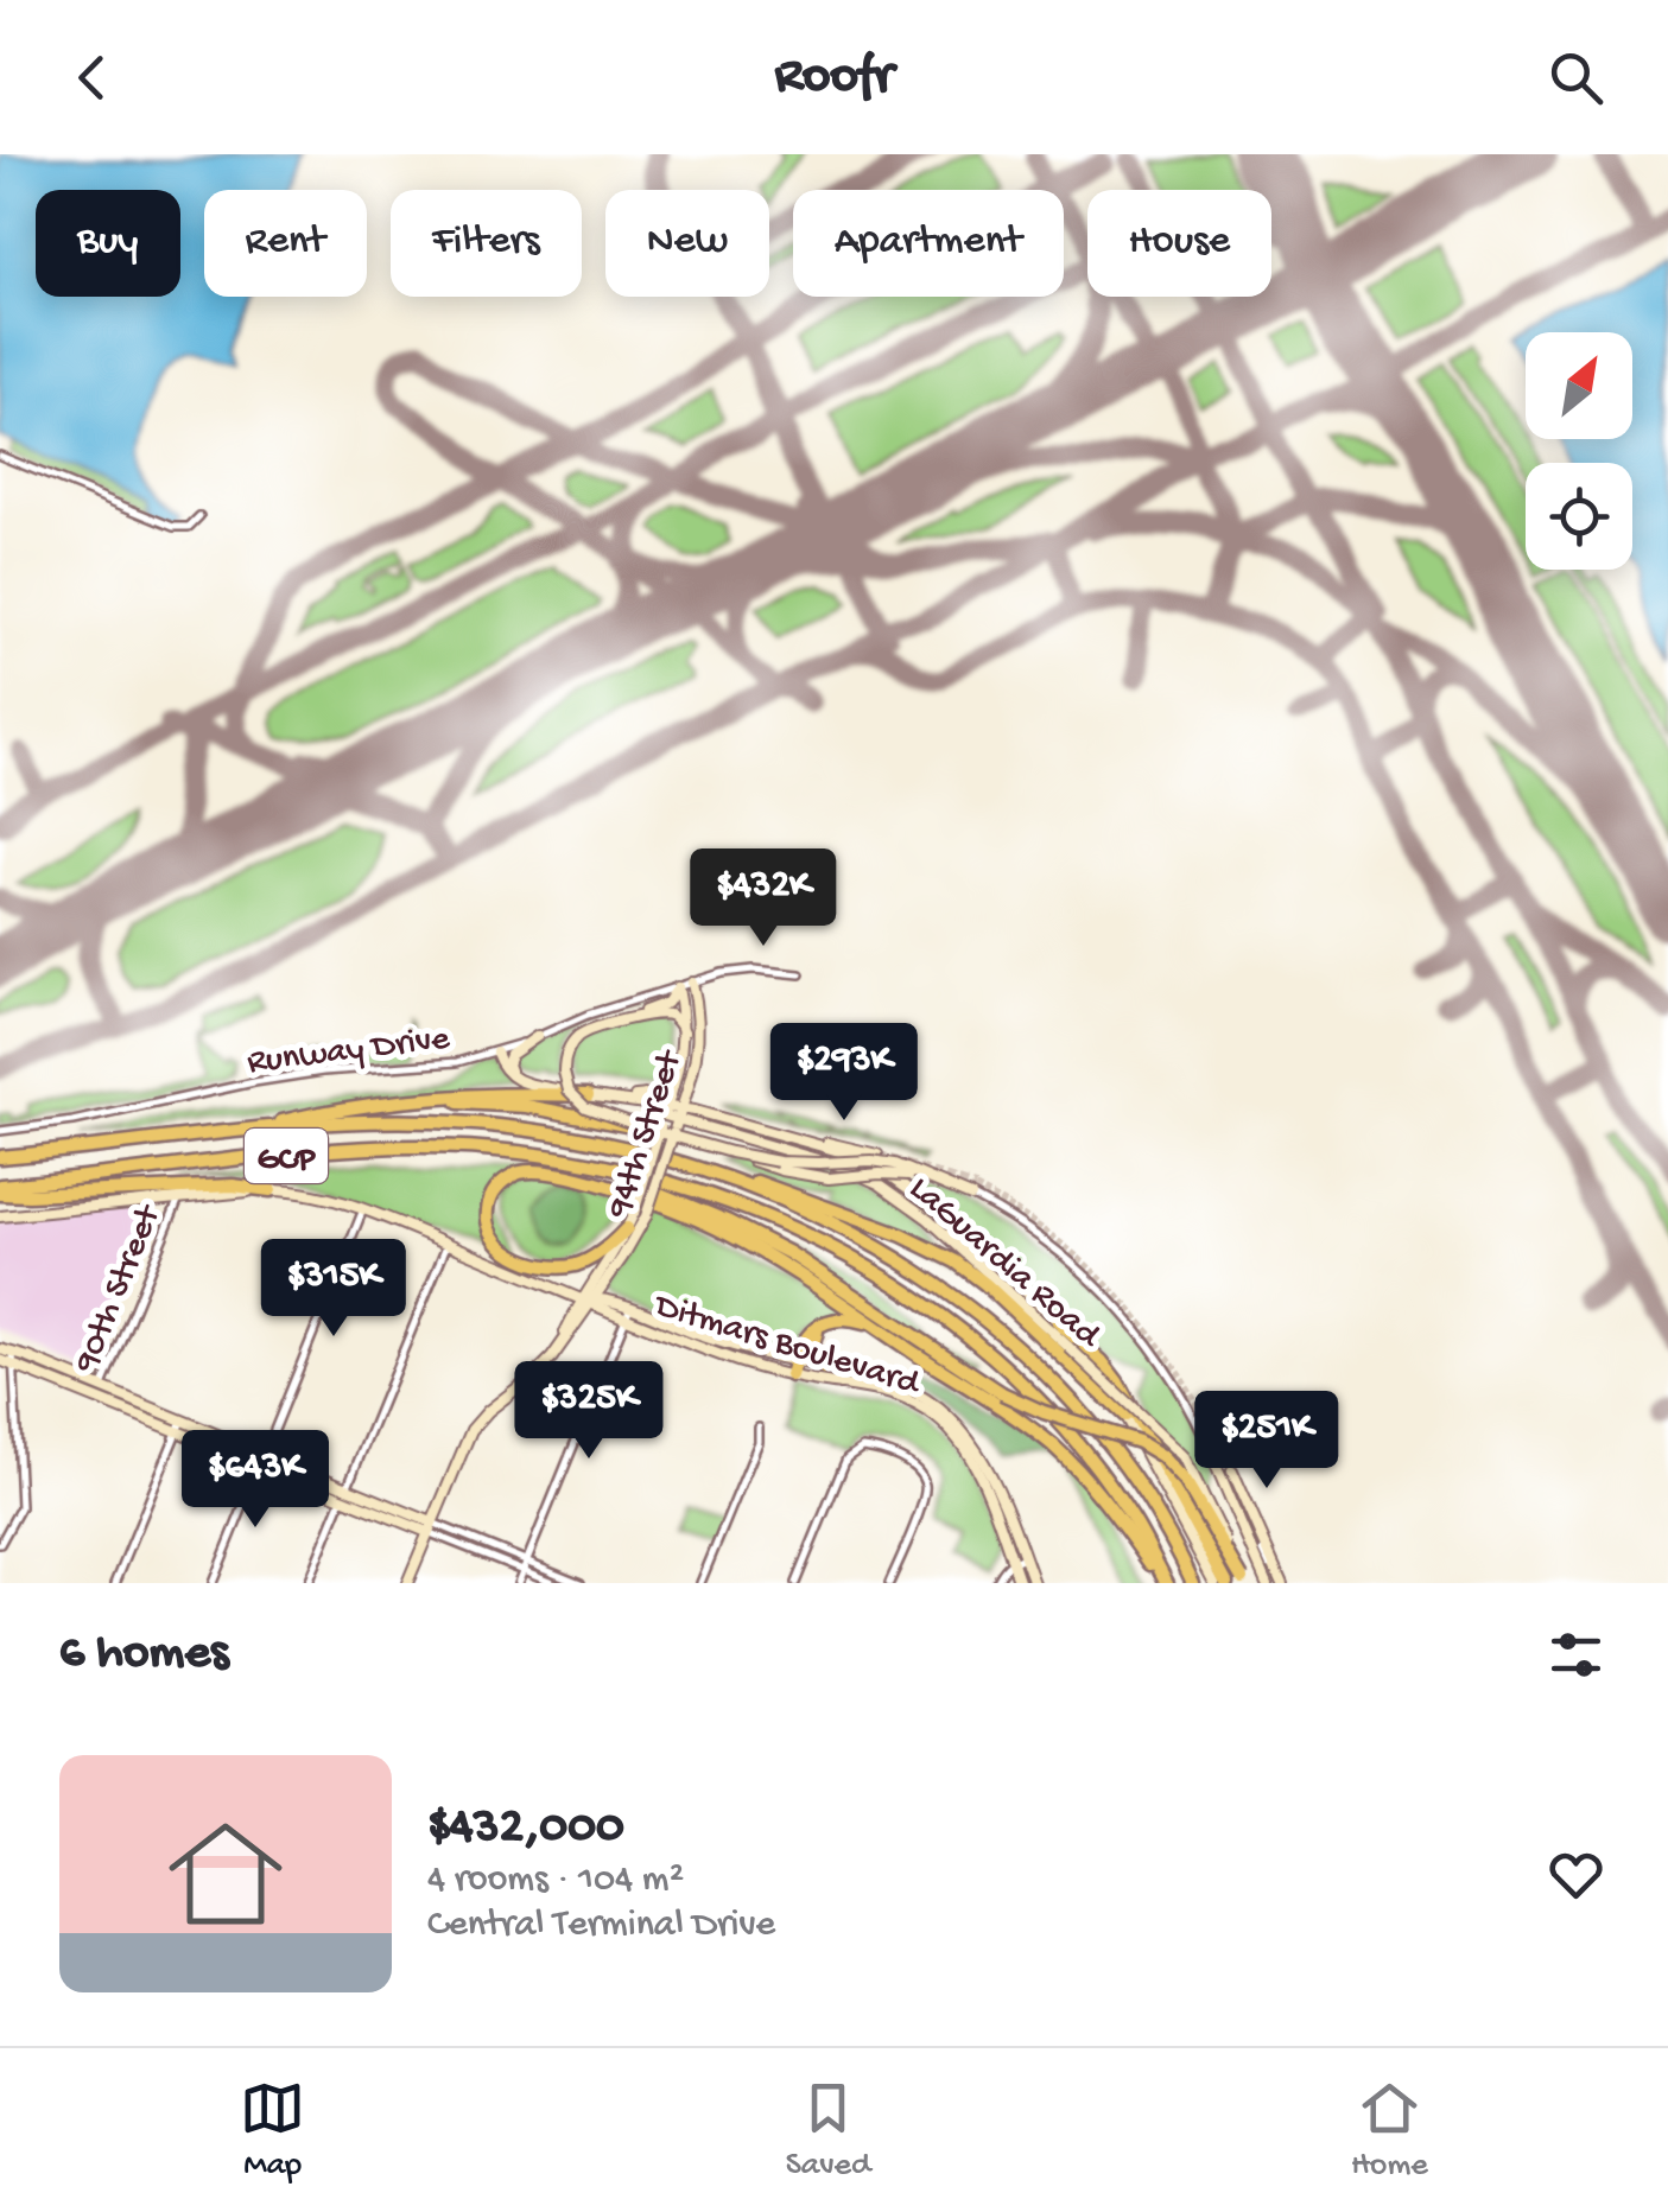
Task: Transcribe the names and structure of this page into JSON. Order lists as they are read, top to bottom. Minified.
{"streets":{"highway":["GCP"],"street":["Runway Drive","94th Street","LaGuardia Road","90th Street","Ditmars Boulevard"]},"crossings":[["Runway Drive","94th Street"],["94th Street","LaGuardia Road"],["94th Street","Ditmars Boulevard"],["90th Street","Ditmars Boulevard"]],"north":"top right","page":{"header":"Roofr","chip":["Buy","Rent","Filters","New","Apartment","House"],"price":["$432K","$293K","$315K","$325K","$251K","$643K"],"heading":"6 homes","list":[{"name":"$432,000","note":"4 rooms · 104 m² · Central Terminal Drive"}],"tabs":["Map","Saved","Home"]}}
